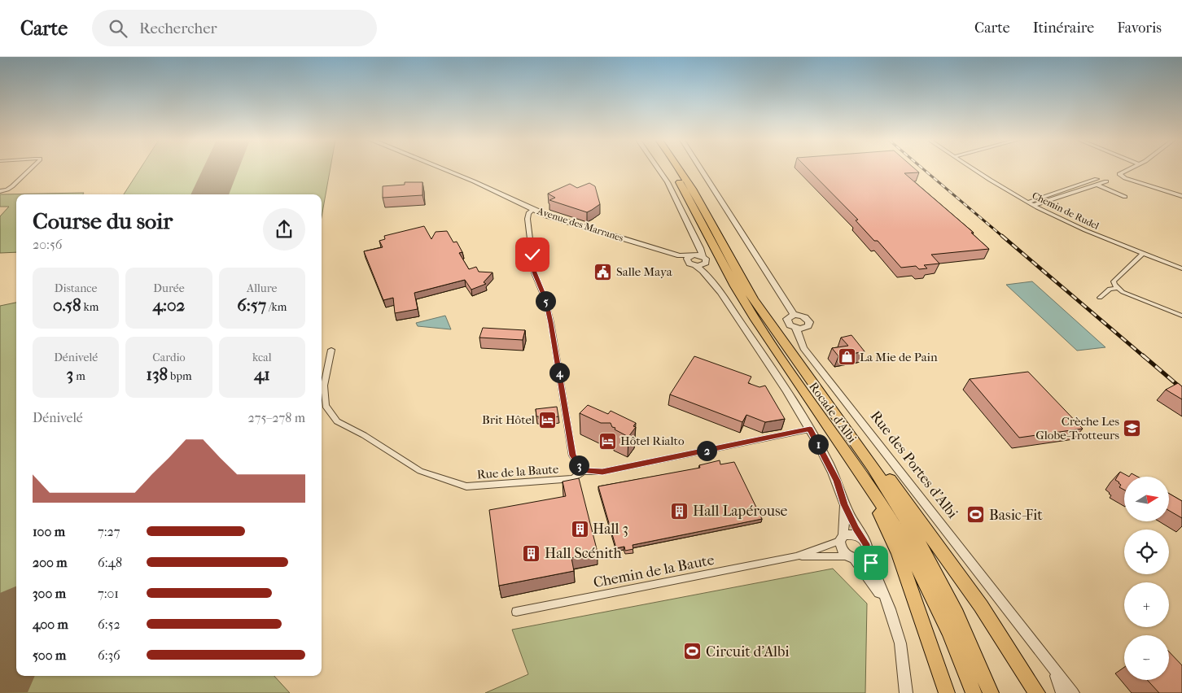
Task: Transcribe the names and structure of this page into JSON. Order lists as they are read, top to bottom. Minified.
{"streets":{"highway":["Rocade d'Albi"],"street":["Chemin de Rudel","Avenue des Marranes","Rue des Portes d'Albi","Rue de la Baute","Chemin de la Baute"]},"places":{"public building":["Salle Maya"],"shop":["La Mie de Pain"],"hotel":["Brit Hôtel","Hôtel Rialto"],"school or university":["Crèche Les Globe-Trotteurs"],"building":["Hall Lapérouse","Hall 3","Hall Scénith"],"sports":["Basic-Fit","Circuit d'Albi"]},"north":"right","page":{"header":"Carte","search":"Rechercher","nav":["Carte","Itinéraire","Favoris"],"heading":["Course du soir","20:56"],"stats":[["Distance","0.58 km"],["Durée","4:02"],["Allure","6:57 /km"],["Dénivelé","3 m"],["Cardio","138 bpm"],["kcal","41"]],"pins":["5","4","1","2","3"],"chart":["Dénivelé","275–278 m"],"map_buttons":["+","−"],"list":[{"name":"100 m","note":"7:27"},{"name":"200 m","note":"6:48"},{"name":"300 m","note":"7:01"},{"name":"400 m","note":"6:52"},{"name":"500 m","note":"6:36"}]}}
